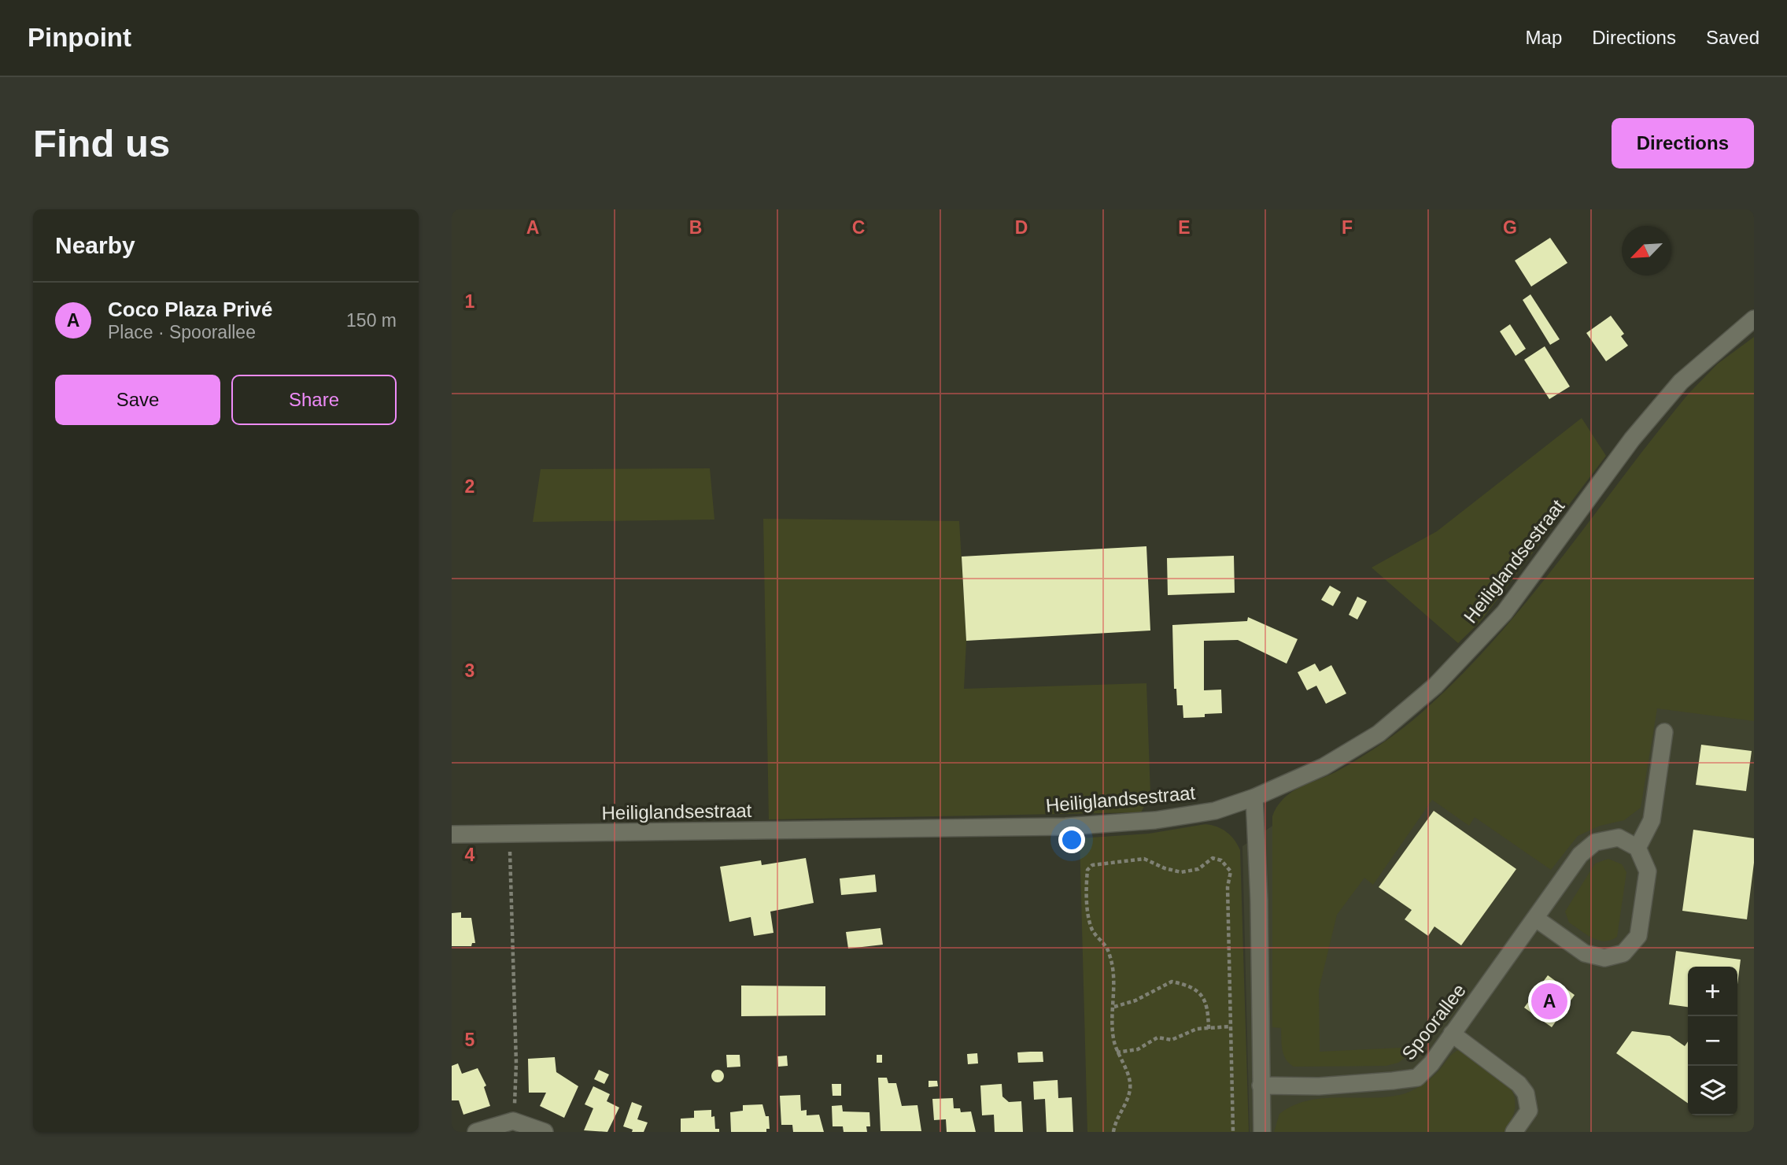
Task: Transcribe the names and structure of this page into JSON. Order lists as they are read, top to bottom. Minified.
{"streets":{"street":["Heiliglandsestraat","Spoorallee"]},"north":"bottom left","page":{"header":"Pinpoint","nav":["Map","Directions","Saved"],"buttons":["Directions",["Save","Share"]],"title":"Find us","heading":"Nearby","list":[{"mark":"A","name":"Coco Plaza Privé","note":"Place · Spoorallee","value":"150 m"}],"map_buttons":["+","−"],"pins":"A"},"grid":{"columns":["A","B","C","D","E","F","G"],"rows":["1","2","3","4","5"]}}
